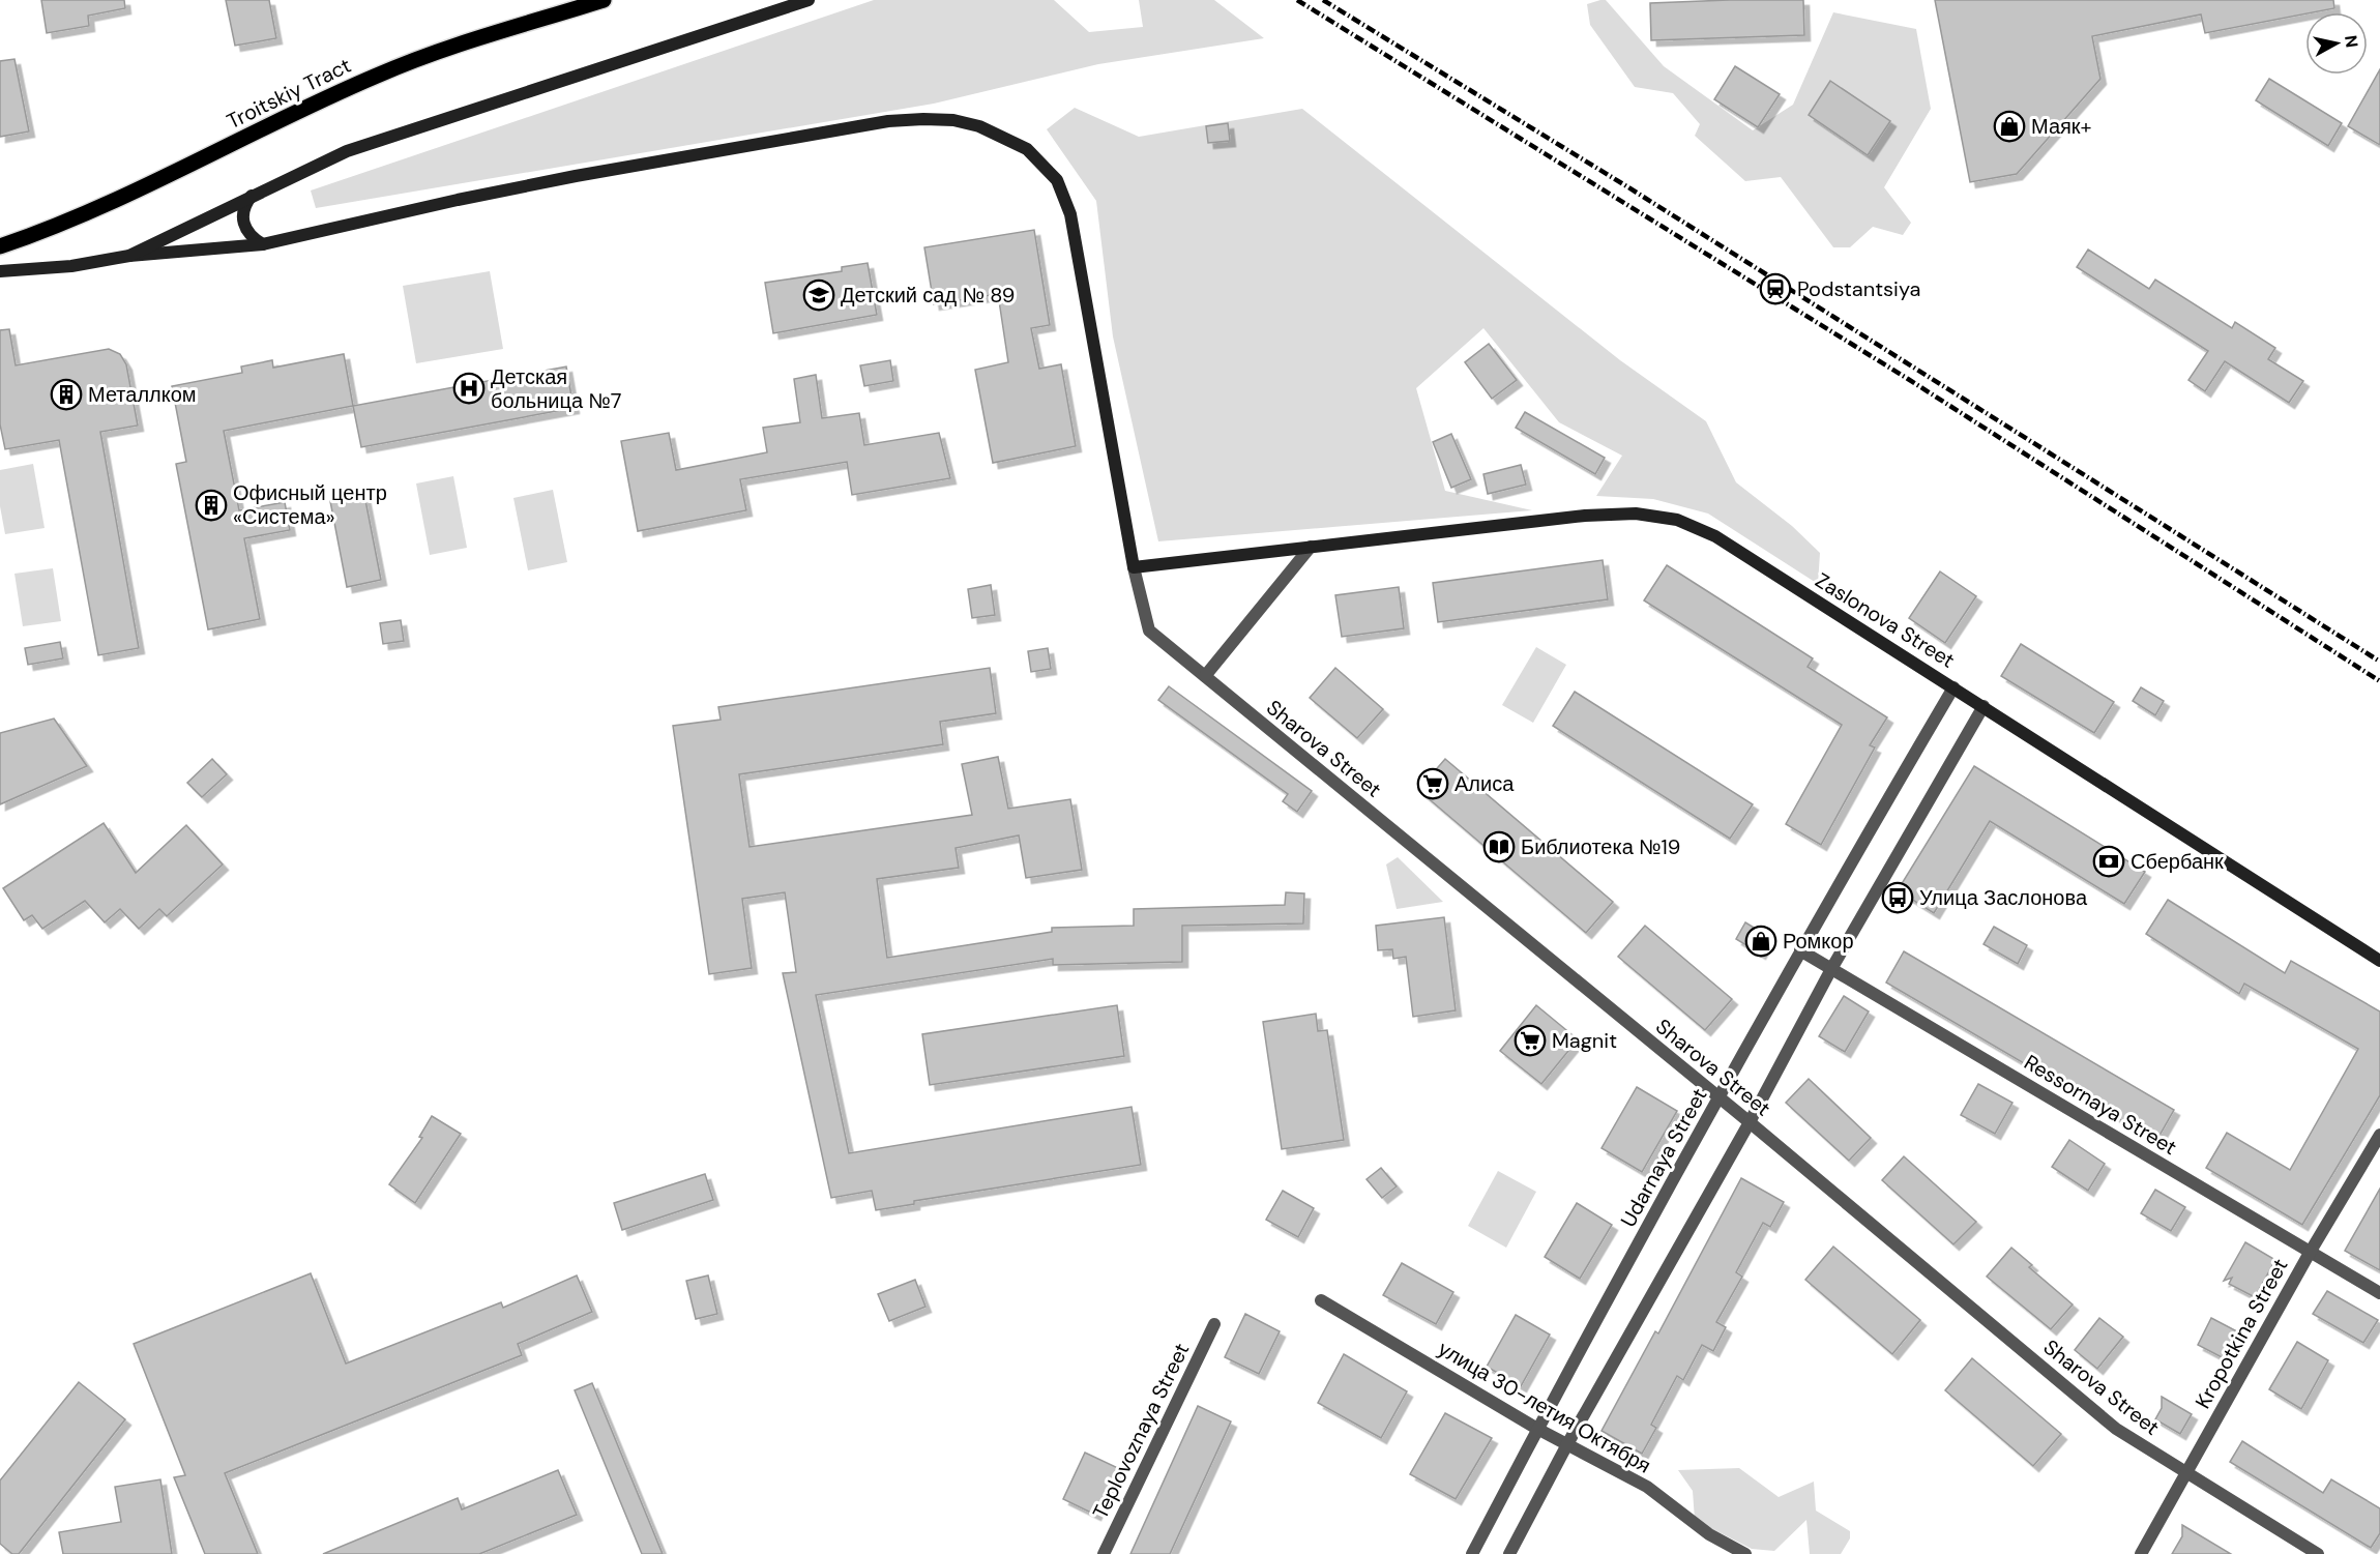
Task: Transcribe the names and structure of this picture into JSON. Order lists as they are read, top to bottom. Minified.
{"streets":{"main road":["Troitskiy Tract"],"street":["Zaslonova Street","Sharova Street","Ressornaya Street","Udarnaya Street","Kropotkina Street","улица 30-летия Октября","Teplovoznaya Street"]},"crossings":[["Zaslonova Street","Sharova Street"],["Zaslonova Street","Udarnaya Street"],["Sharova Street","Udarnaya Street"],["Sharova Street","Kropotkina Street"],["Ressornaya Street","Udarnaya Street"],["Ressornaya Street","Kropotkina Street"],["Udarnaya Street","улица 30-летия Октября"]],"places":{"shop":["Маяк+","Ромкор"],"station":["Podstantsiya"],"school or university":["Детский сад № 89"],"hospital":["Детская больница №7"],"building":["Металлком","Офисный центр «Система»"],"supermarket":["Алиса","Magnit"],"library":["Библиотека №19"],"bank":["Сбербанк"],"bus stop":["Улица Заслонова"]},"north":"right"}
